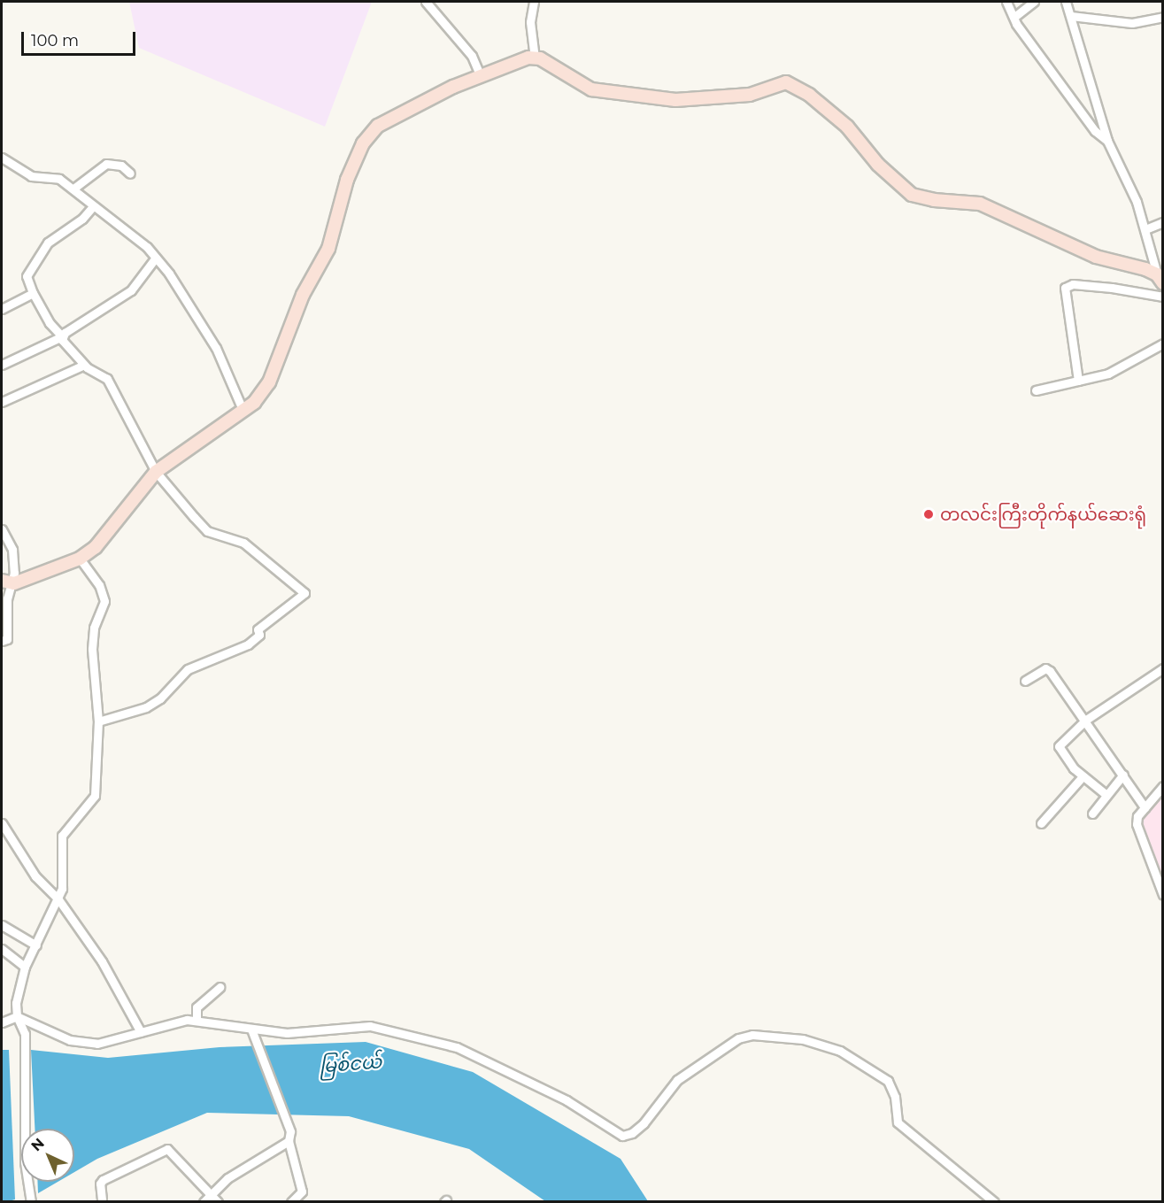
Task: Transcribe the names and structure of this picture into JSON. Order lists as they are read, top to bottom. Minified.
{"water":["မြစ်ငယ်"],"places":["တလင်းကြီးတိုက်နယ်ဆေးရုံ"],"scale_bar":"100 m","north":"top left"}
